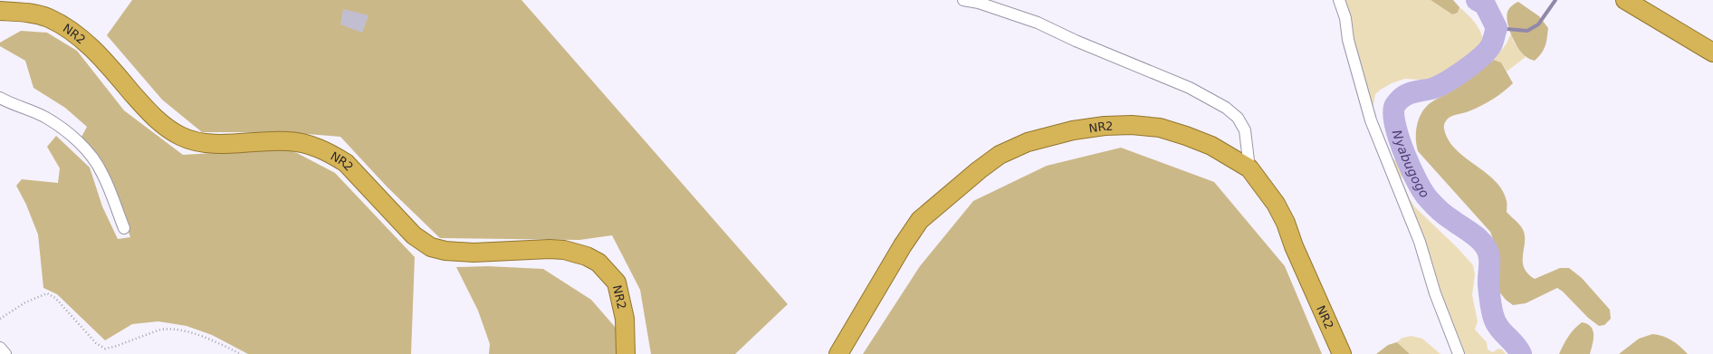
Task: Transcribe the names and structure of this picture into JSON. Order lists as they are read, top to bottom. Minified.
{"streets":{"highway":["NR2"]},"water":["Nyabugogo"]}
